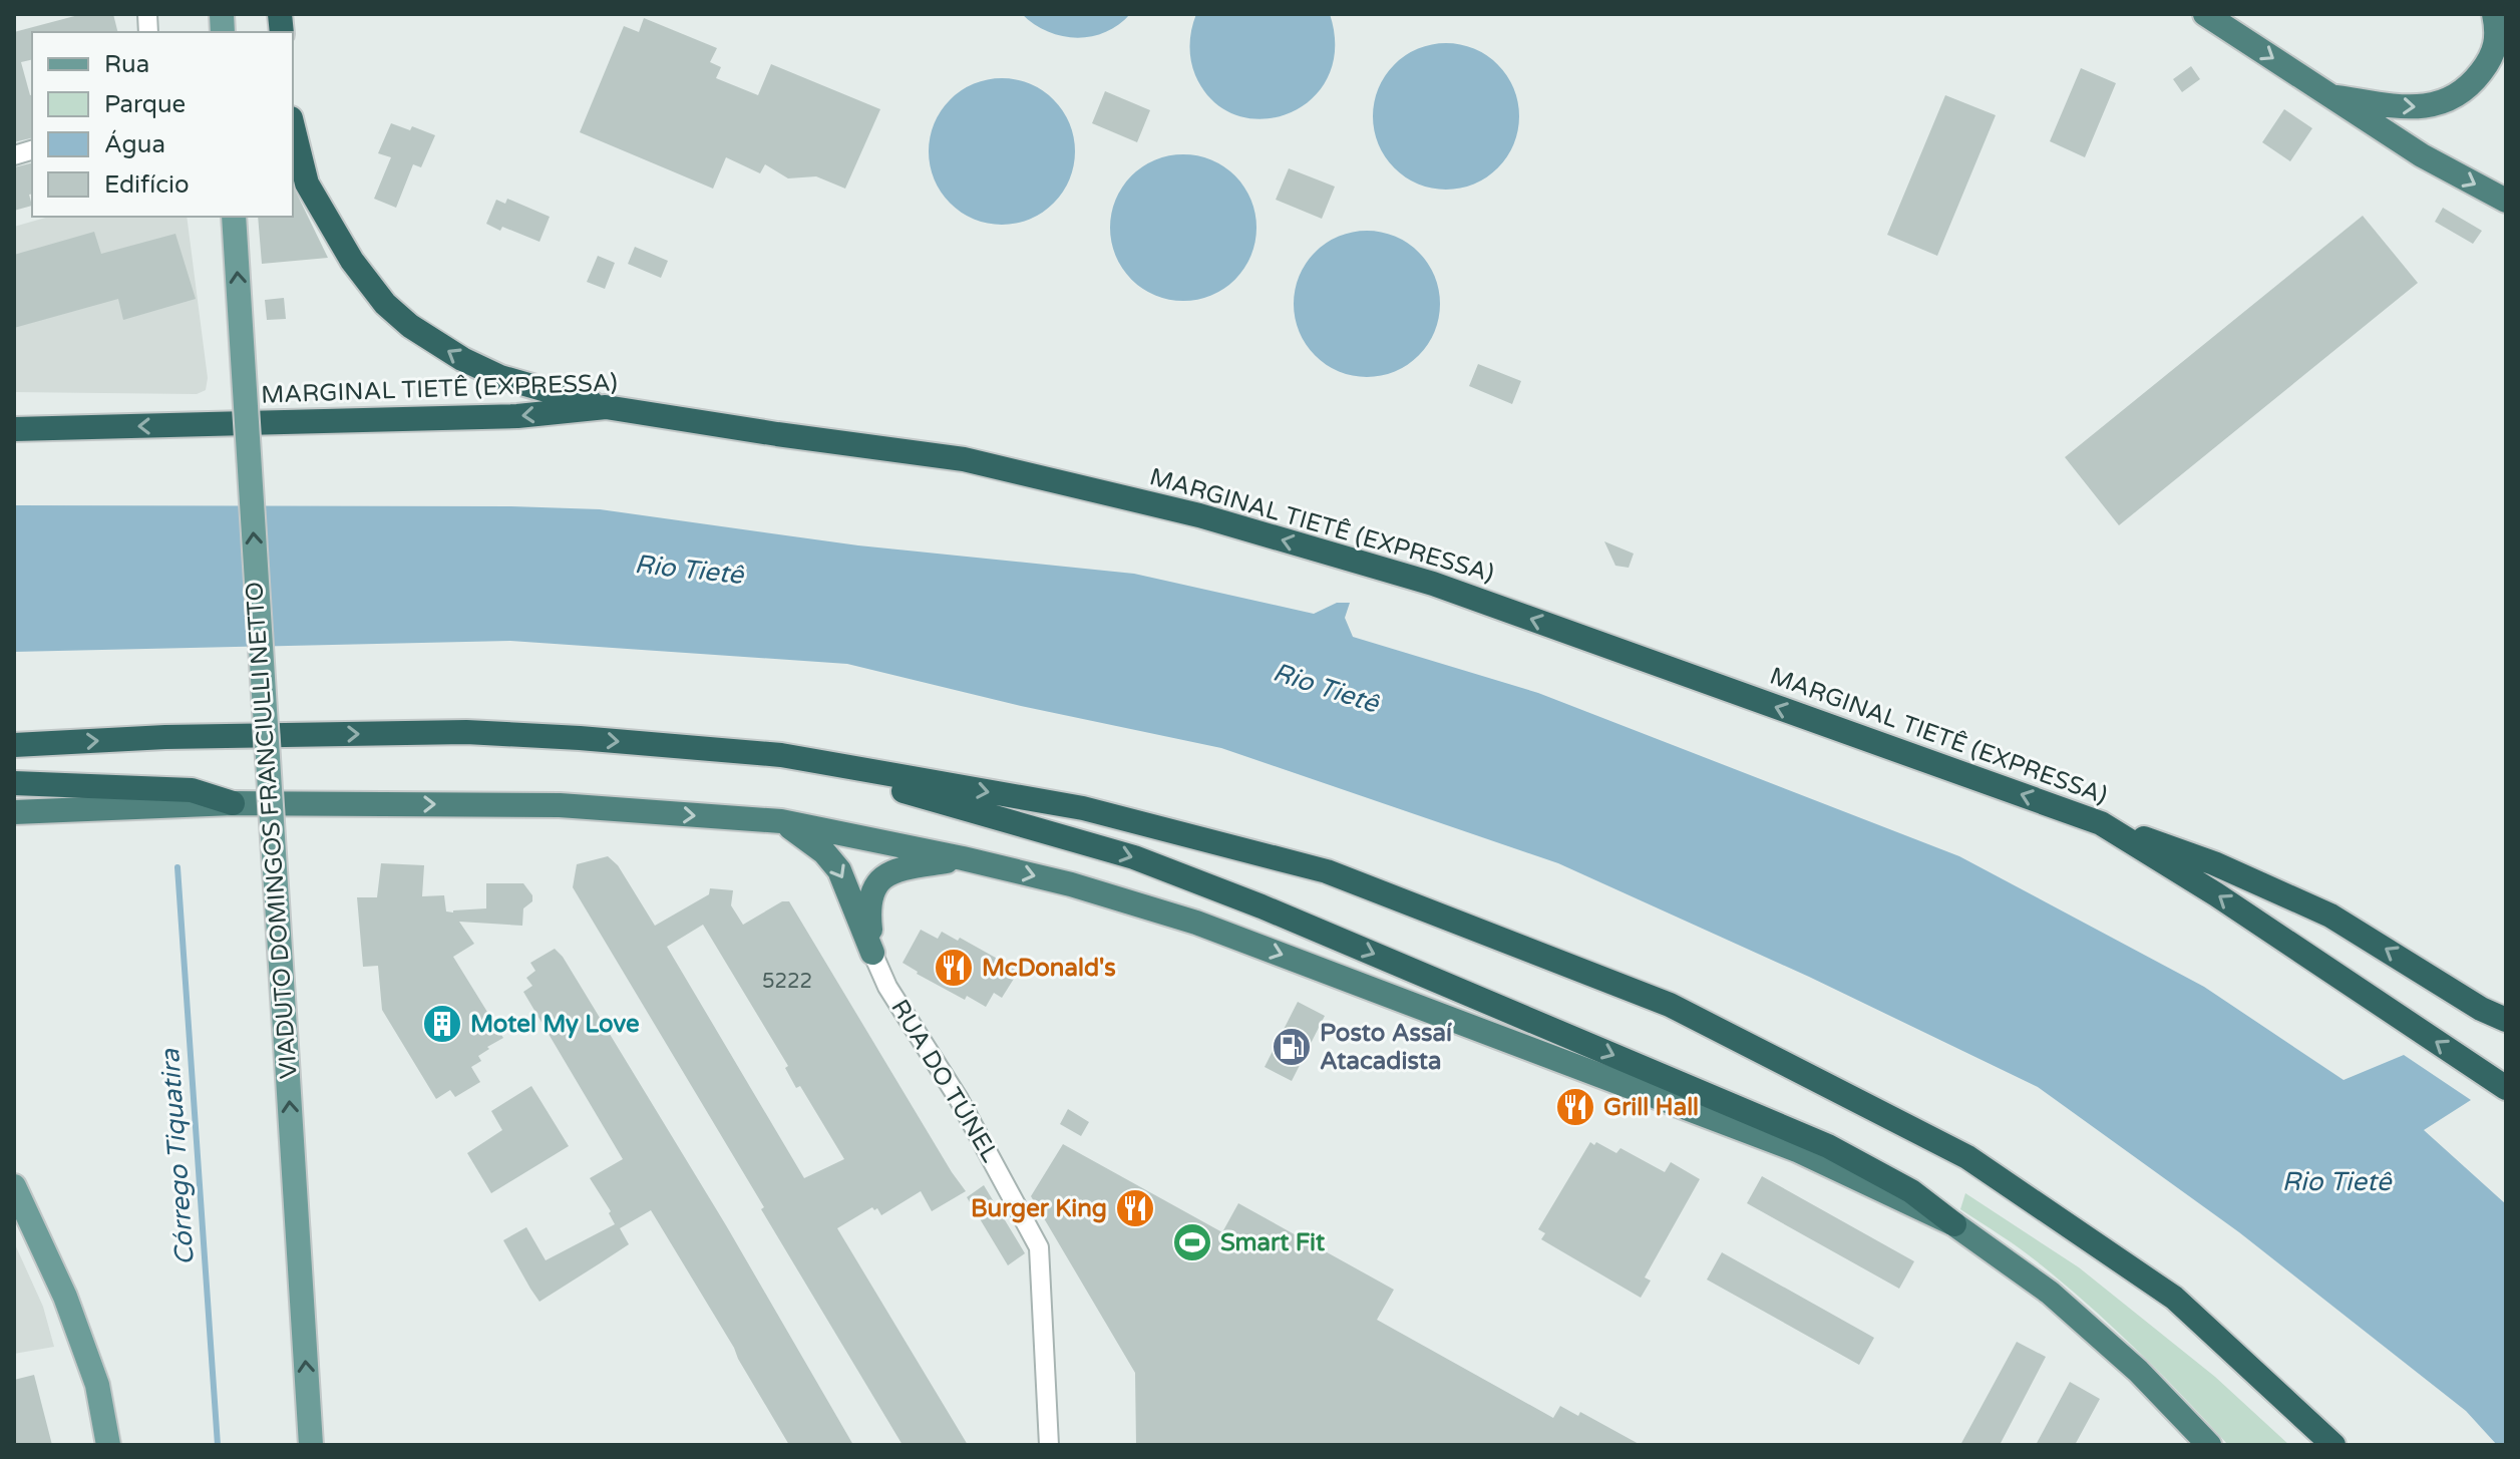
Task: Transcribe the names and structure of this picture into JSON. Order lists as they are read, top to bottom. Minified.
{"streets":{"highway":["MARGINAL TIETÊ (EXPRESSA)"],"main road":["VIADUTO DOMINGOS FRANCIULLI NETTO"],"street":["RUA DO TÚNEL"]},"one_way":["MARGINAL TIETÊ (EXPRESSA)","VIADUTO DOMINGOS FRANCIULLI NETTO"],"water":["Rio Tietê","Córrego Tiquatira"],"places":{"restaurant":["McDonald's","Grill Hall","Burger King"],"building":["Motel My Love"],"fuel station":["Posto Assaí Atacadista"],"sports":["Smart Fit"]},"house_numbers":["5222"],"legend":["Rua","Parque","Água","Edifício"]}
